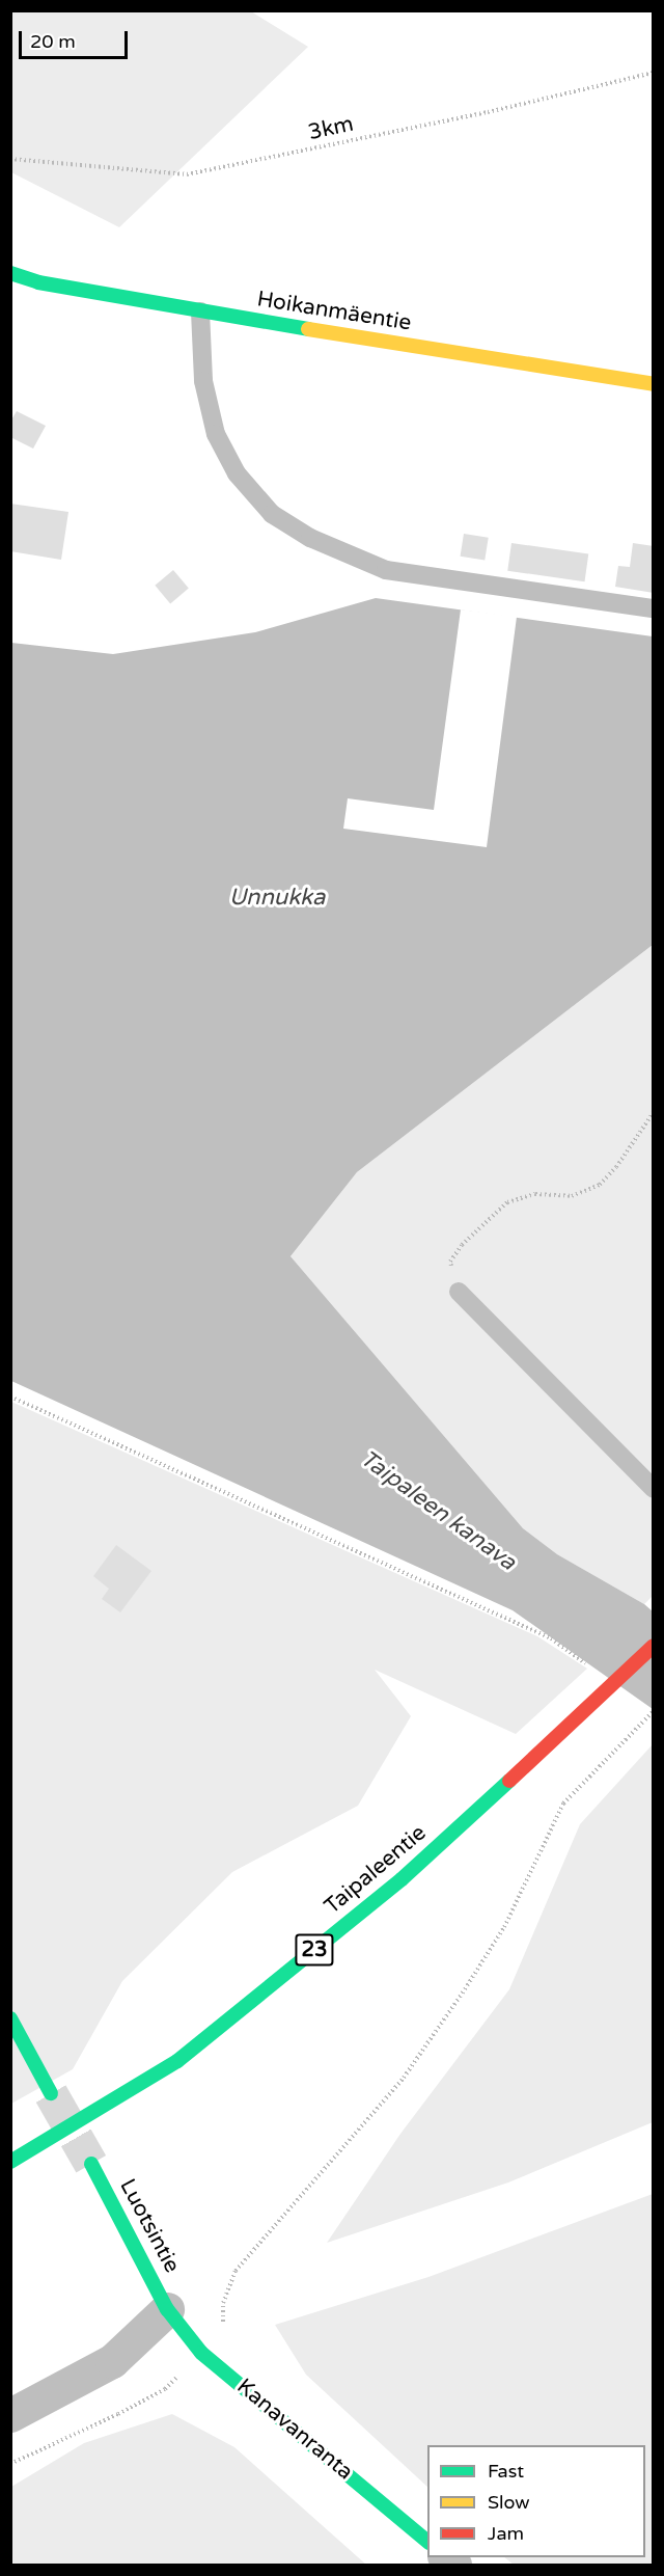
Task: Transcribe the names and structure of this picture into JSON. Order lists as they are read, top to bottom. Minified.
{"streets":{"main road":["Hoikanmäentie","Taipaleentie","23","Luotsintie","Kanavanranta"],"path":["3km"]},"crossings":[["Luotsintie","Kanavanranta"]],"water":["Unnukka","Taipaleen kanava"],"legend":["Fast","Slow","Jam"],"scale_bar":"20 m"}
